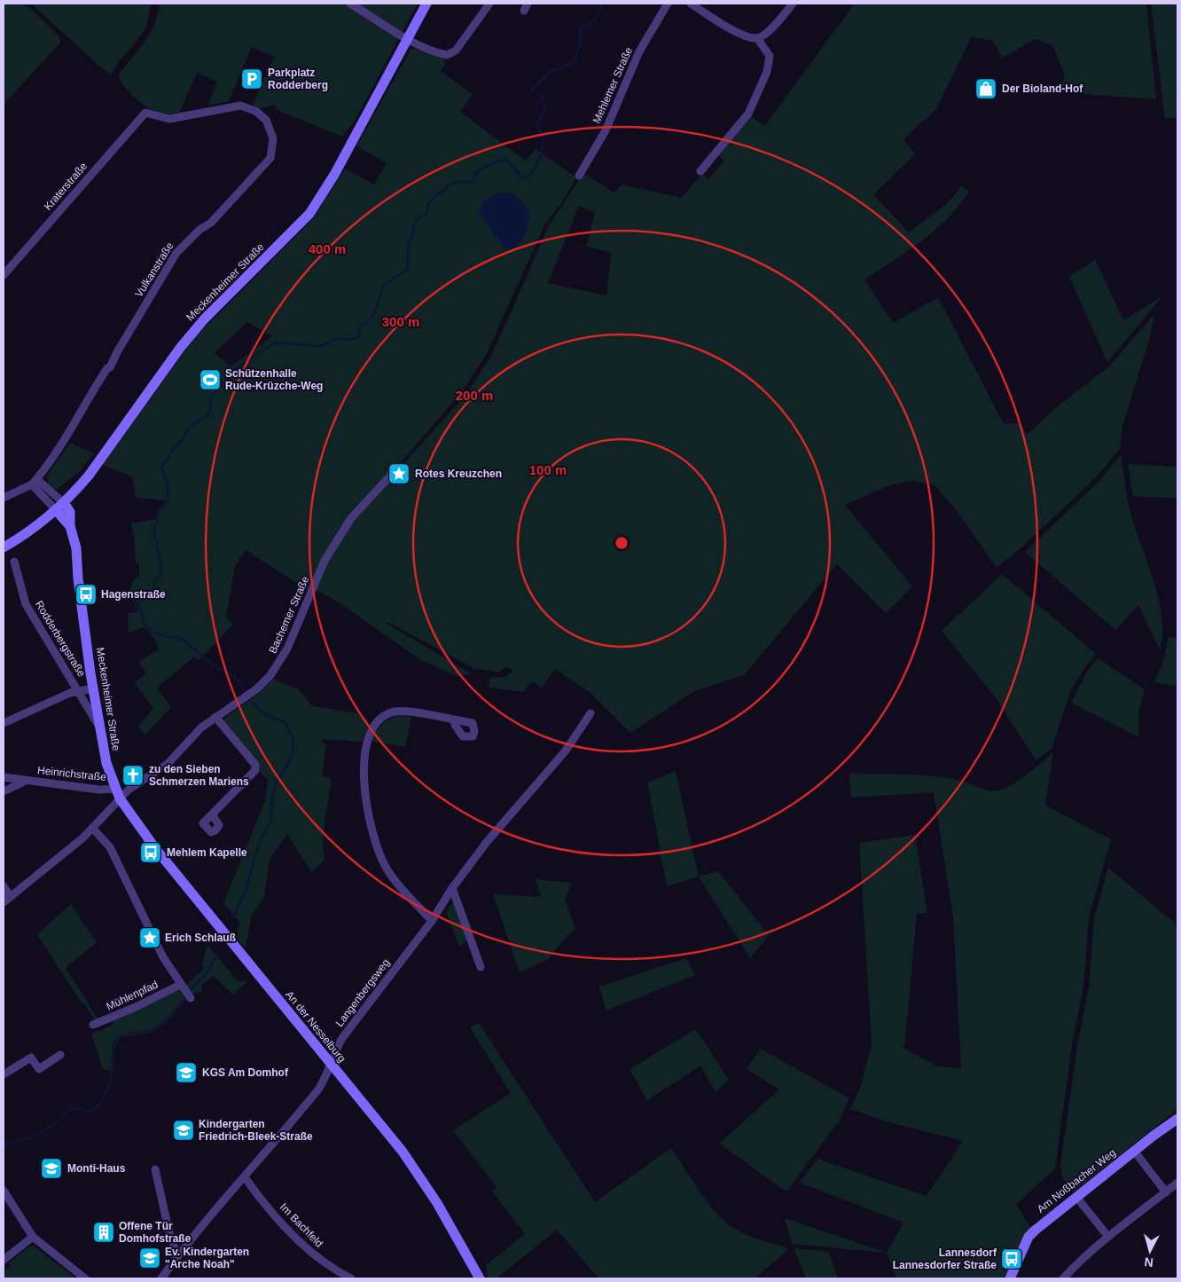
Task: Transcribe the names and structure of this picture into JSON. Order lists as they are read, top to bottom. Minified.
{"streets":{"street":["Mehlemer Straße","Kraterstraße","Vulkanstraße","Meckenheimer Straße","Bachemer Straße","Rodderbergstraße","Heinrichstraße","Langenbergsweg","Mühlenpfad","An der Nesselburg","Am Noßbacher Weg","Im Bachfeld"]},"crossings":[["Kraterstraße","Vulkanstraße"],["Meckenheimer Straße","Bachemer Straße"],["Meckenheimer Straße","Rodderbergstraße"],["Meckenheimer Straße","Heinrichstraße"],["Meckenheimer Straße","An der Nesselburg"],["Bachemer Straße","Heinrichstraße"],["Bachemer Straße","An der Nesselburg"],["Heinrichstraße","An der Nesselburg"],["Langenbergsweg","An der Nesselburg"],["Langenbergsweg","Im Bachfeld"]],"places":{"parking":["Parkplatz Rodderberg"],"shop":["Der Bioland-Hof"],"sports":["Schützenhalle Rude-Krüzche-Weg"],"place":["Rotes Kreuzchen","Erich Schlauß"],"bus stop":["Hagenstraße","Mehlem Kapelle","Lannesdorf Lannesdorfer Straße"],"church":["zu den Sieben Schmerzen Mariens"],"school or university":["KGS Am Domhof","Kindergarten Friedrich-Bleek-Straße","Monti-Haus","Ev. Kindergarten \"Arche Noah\""],"building":["Offene Tür Domhofstraße"]},"north":"bottom","rings":["400 m","300 m","200 m","100 m"]}
